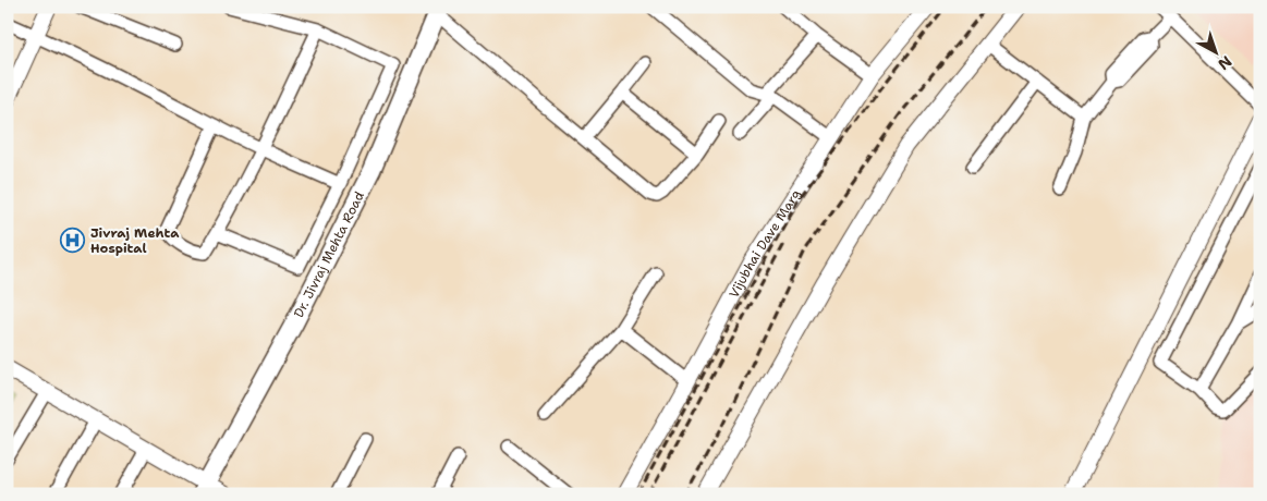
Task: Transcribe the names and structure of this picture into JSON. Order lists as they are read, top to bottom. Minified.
{"streets":{"main road":["Dr. Jivraj Mehta Road"],"street":["Vijubhai Dave Marg"]},"places":{"hospital":["Jivraj Mehta Hospital"]},"north":"bottom right"}
